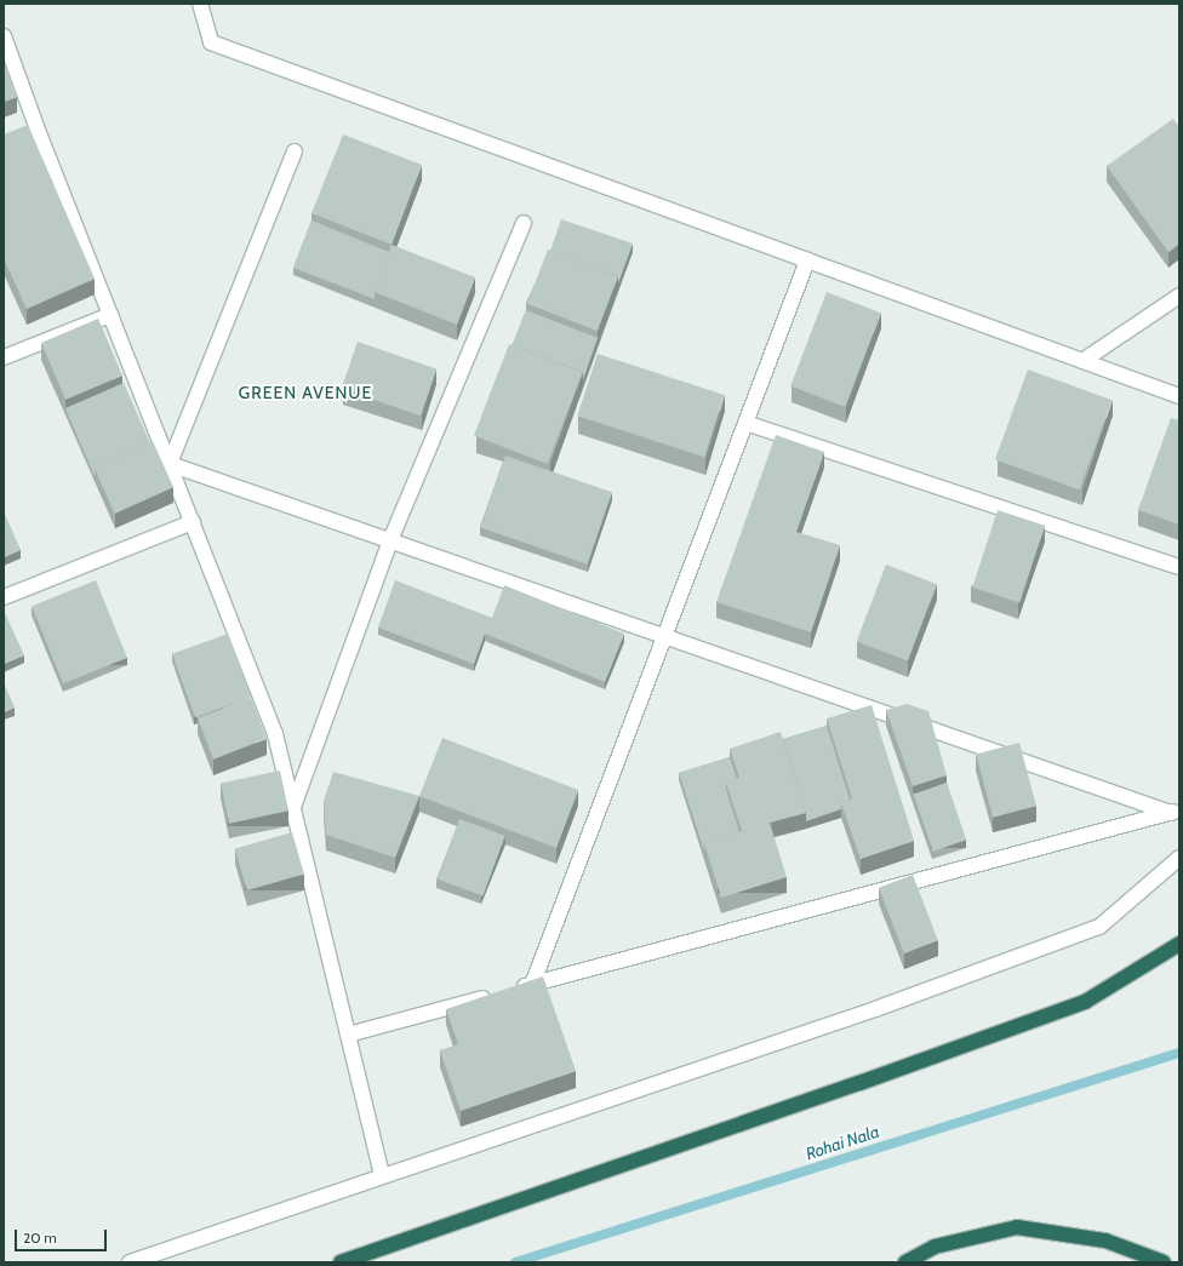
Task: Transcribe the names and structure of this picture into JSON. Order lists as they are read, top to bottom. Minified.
{"districts":["GREEN AVENUE"],"water":["Rohai Nala"],"scale_bar":"20 m"}
